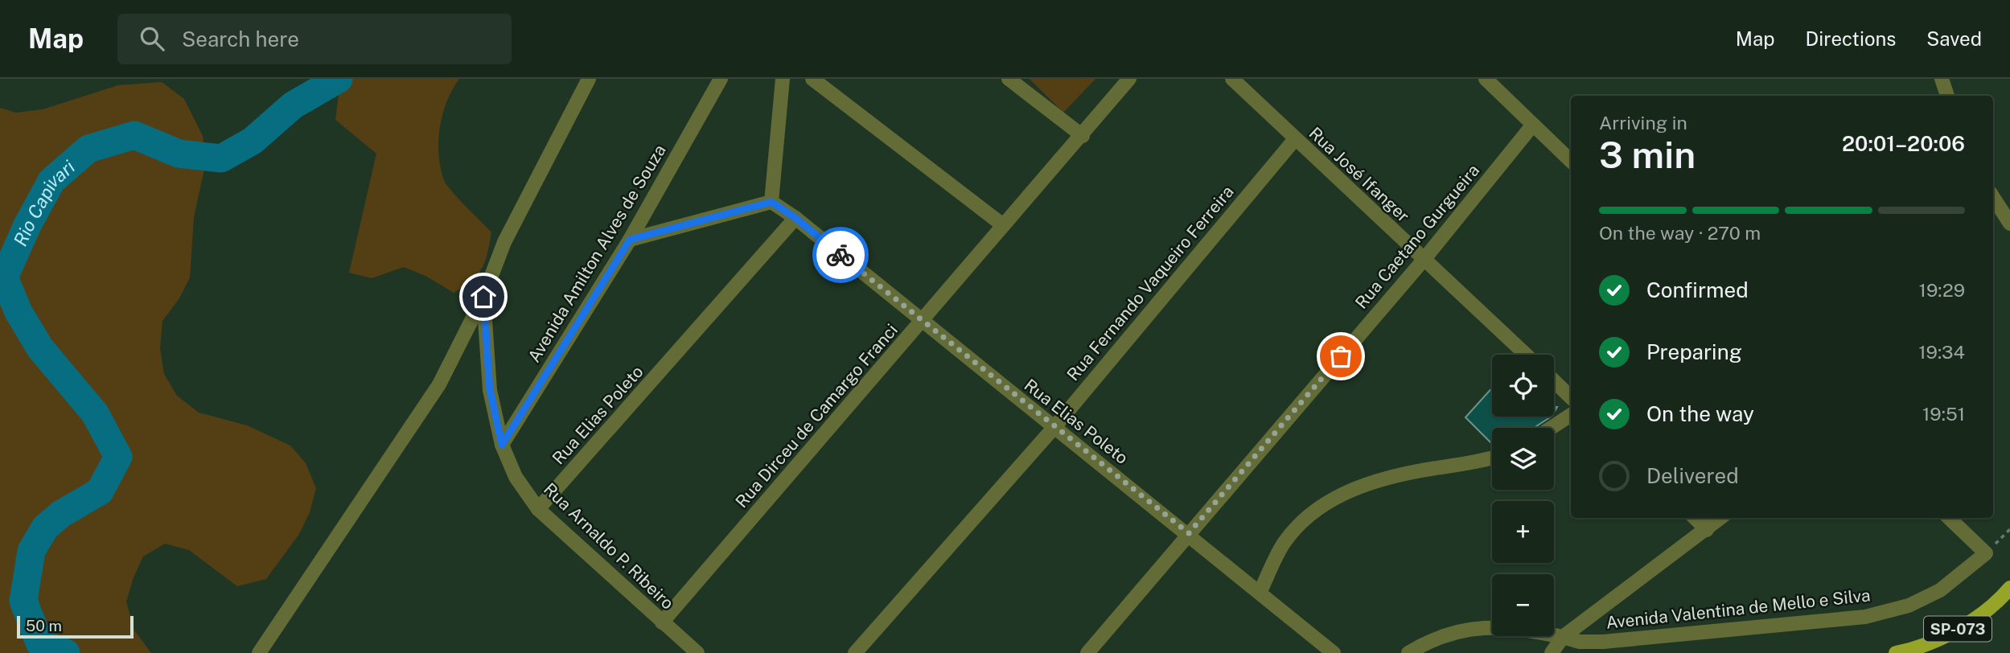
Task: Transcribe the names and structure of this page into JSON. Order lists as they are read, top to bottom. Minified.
{"streets":{"main road":["SP-073"],"street":["Rua José Ifanger","Rua Caetano Gurgueira","Avenida Amilton Alves de Souza","Rua Fernando Vaqueiro Ferreira","Rua Elias Poleto","Rua Dirceu de Camargo Franci","Rua Arnaldo P. Ribeiro","Avenida Valentina de Mello e Silva"]},"crossings":[["Rua José Ifanger","Rua Caetano Gurgueira"],["Rua José Ifanger","Rua Fernando Vaqueiro Ferreira"],["Rua Caetano Gurgueira","Rua Elias Poleto"],["Avenida Amilton Alves de Souza","Rua Arnaldo P. Ribeiro"],["Rua Fernando Vaqueiro Ferreira","Rua Elias Poleto"],["Rua Elias Poleto","Rua Dirceu de Camargo Franci"],["Rua Elias Poleto","Rua Arnaldo P. Ribeiro"],["Rua Dirceu de Camargo Franci","Rua Arnaldo P. Ribeiro"]],"water":["Rio Capivari"],"scale_bar":"50 m","page":{"header":"Map","search":"Search here","nav":["Map","Directions","Saved"],"heading":["3 min","Arriving in","20:01–20:06"],"bar":"On the way · 270 m","list":[["Confirmed","19:29"],["Preparing","19:34"],["On the way","19:51"],"Delivered"],"map_buttons":["+","−"],"scale":"50 m"}}
